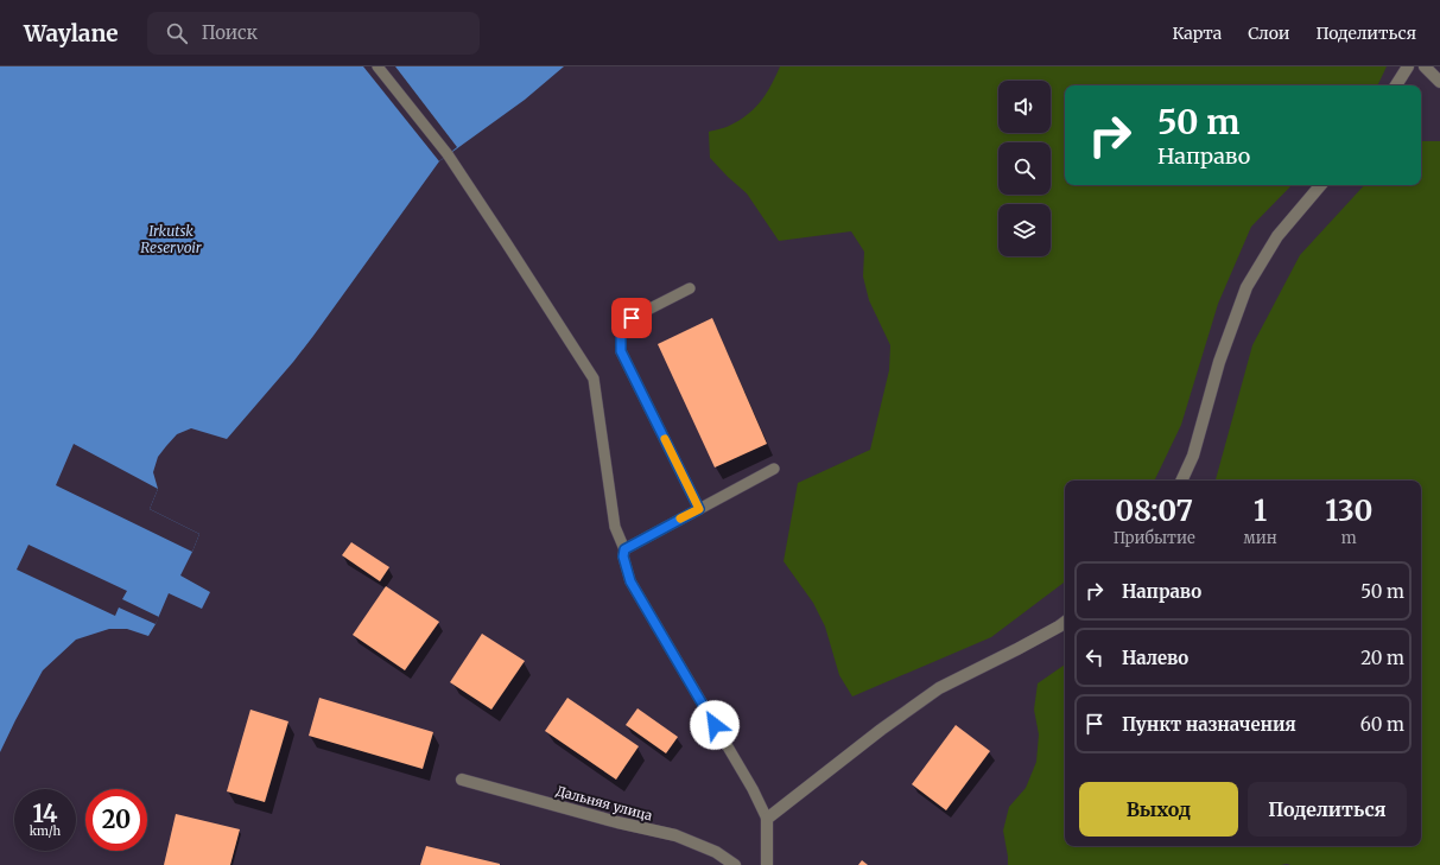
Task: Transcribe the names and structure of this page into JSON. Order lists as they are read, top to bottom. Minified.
{"streets":{"street":["Дальняя улица"]},"water":["Irkutsk Reservoir"],"page":{"header":"Waylane","search":"Поиск","nav":["Карта","Слои","Поделиться"],"turn":["50 m","Направо"],"eta":["08:07","Прибытие","1","мин","130","m"],"list":[{"name":"Направо","value":"50 m"},{"name":"Налево","value":"20 m"},{"name":"Пункт назначения","value":"60 m"}],"buttons":["Выход","Поделиться"],"speed":"14 km/h","limit":"20"}}
